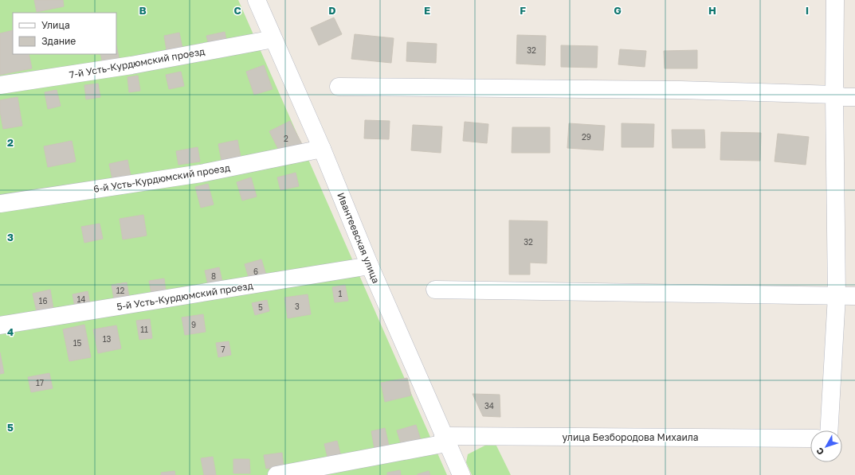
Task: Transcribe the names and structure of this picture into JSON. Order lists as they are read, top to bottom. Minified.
{"streets":{"street":["7-й Усть-Курдюмский проезд","6-й Усть-Курдюмский проезд","Ивантеевская улица","5-й Усть-Курдюмский проезд","улица Безбородова Михаила"]},"crossings":[["7-й Усть-Курдюмский проезд","Ивантеевская улица"],["6-й Усть-Курдюмский проезд","Ивантеевская улица"],["Ивантеевская улица","5-й Усть-Курдюмский проезд"],["Ивантеевская улица","улица Безбородова Михаила"]],"house_numbers":["32","29","2","32","6","8","12","1","14","16","3","5","9","11","13","15","7","17","34"],"legend":["Улица","Здание"],"north":"bottom left","grid":{"columns":["B","C","D","E","F","G","H","I"],"rows":["2","3","4","5"]}}
